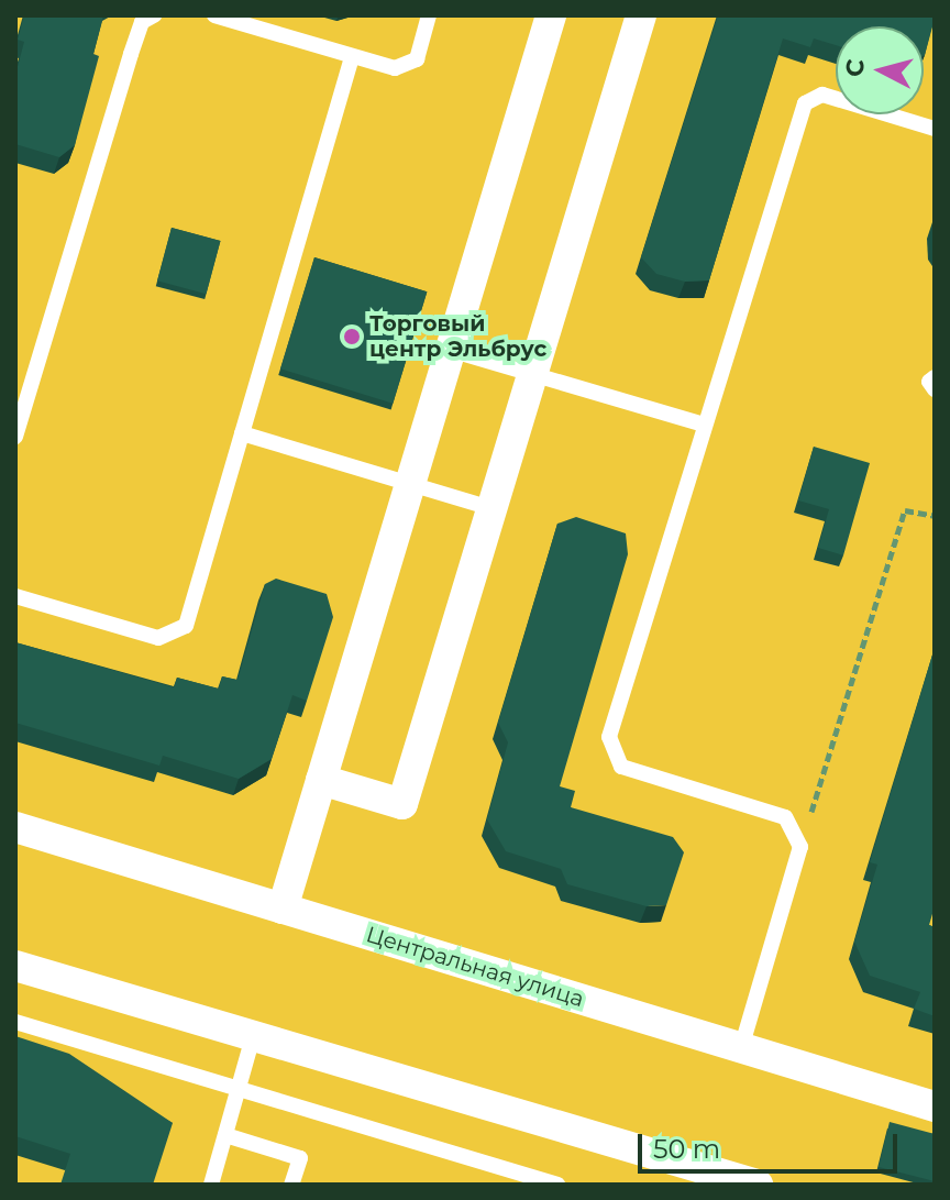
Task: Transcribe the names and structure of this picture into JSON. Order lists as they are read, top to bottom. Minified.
{"streets":{"street":["Центральная улица"]},"places":["Торговый центр Эльбрус"],"scale_bar":"50 m","north":"left"}
